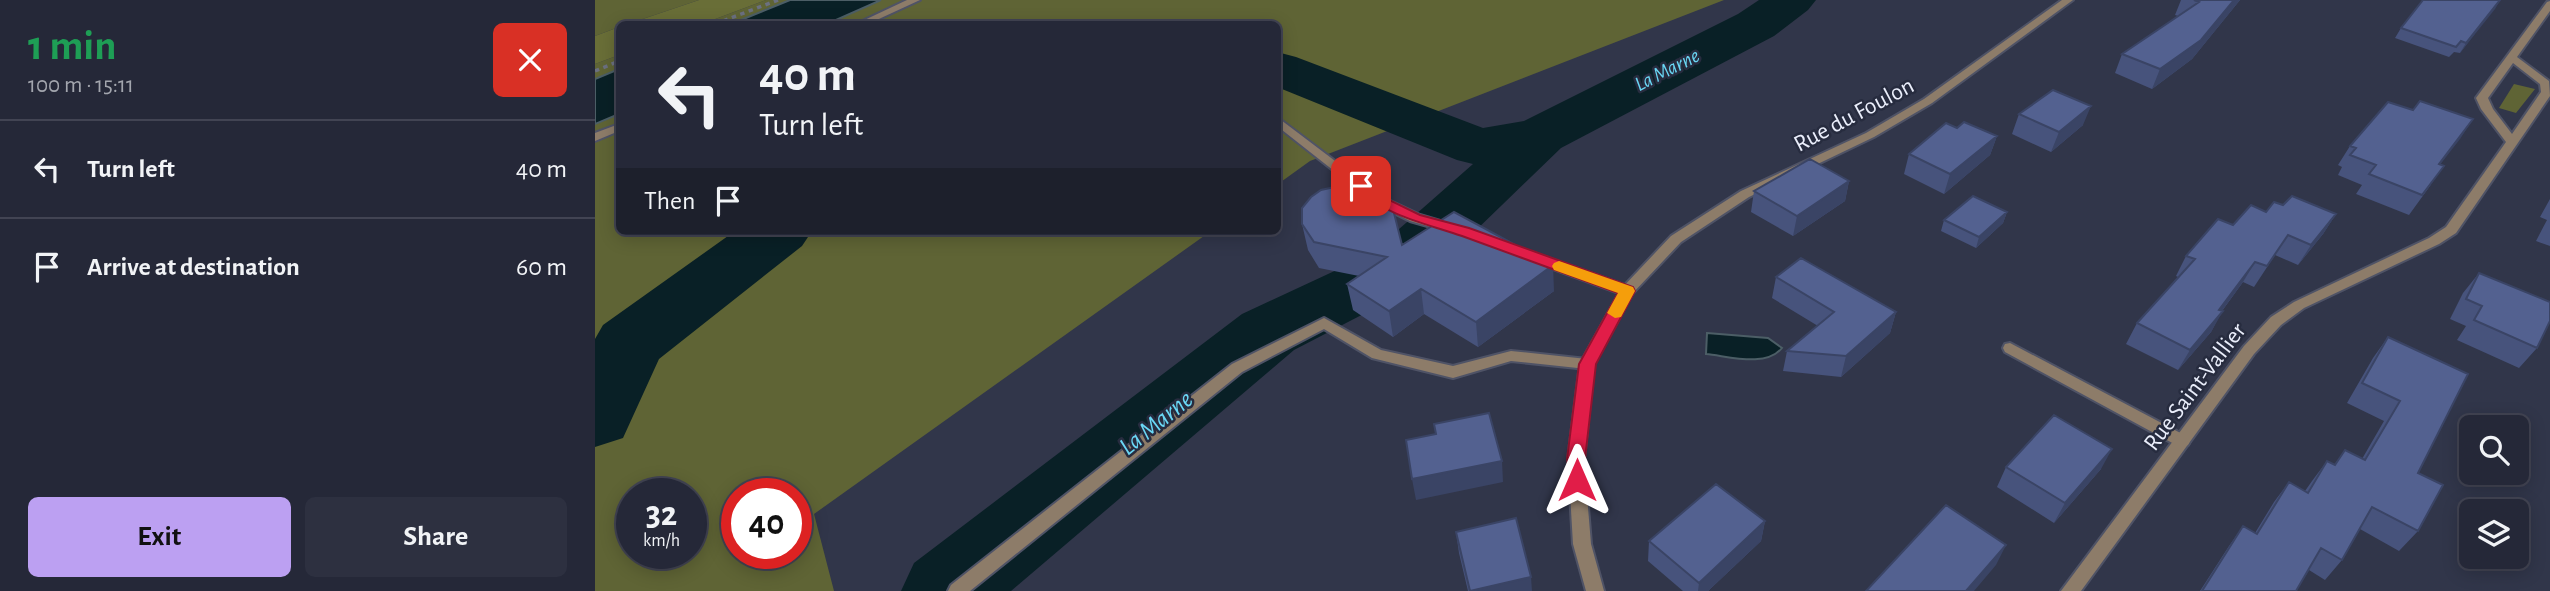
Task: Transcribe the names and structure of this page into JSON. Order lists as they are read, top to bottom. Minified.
{"streets":{"street":["Rue du Foulon","Rue Saint-Vallier"]},"water":["La Marne"],"page":{"heading":["1 min","100 m · 15:11"],"turn":["40 m","Turn left"],"list":[{"name":"Turn left","value":"40 m"},{"name":"Arrive at destination","value":"60 m"}],"then":"Then","speed":"32 km/h","limit":"40","buttons":["Exit","Share"]}}
